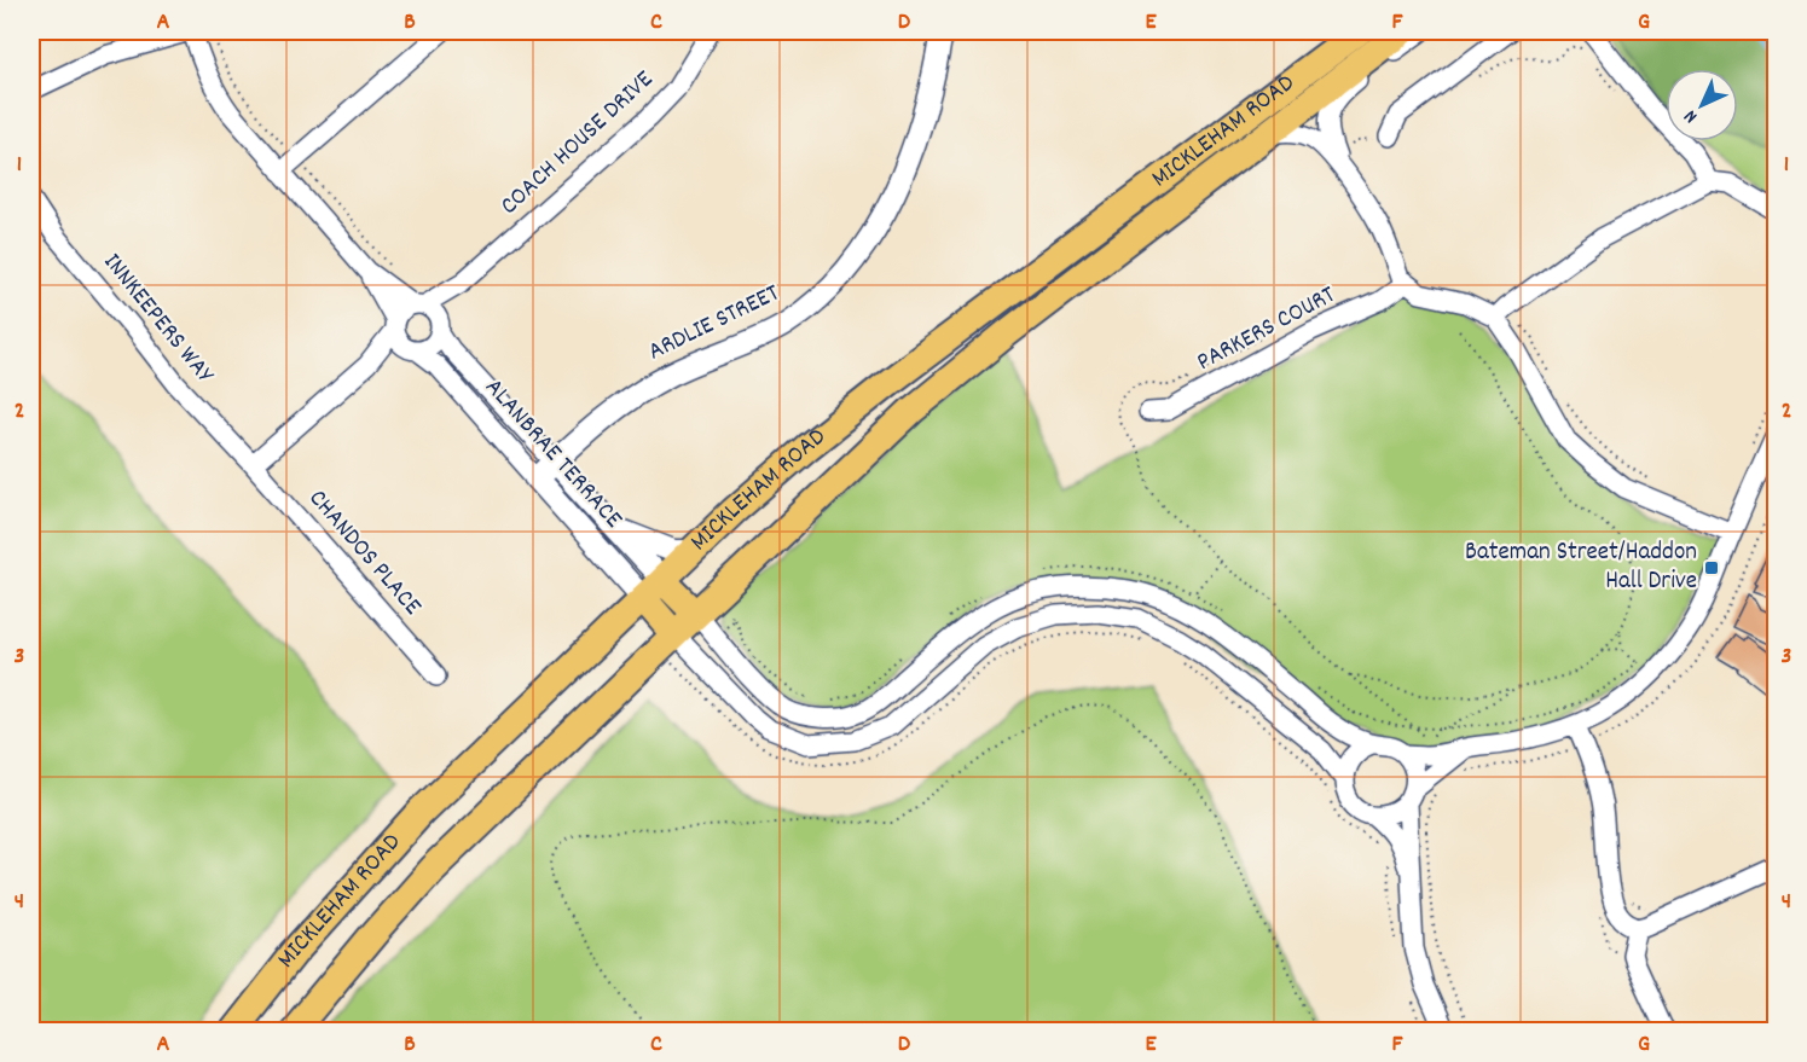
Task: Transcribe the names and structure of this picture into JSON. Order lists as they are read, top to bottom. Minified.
{"streets":{"main road":["MICKLEHAM ROAD"],"street":["COACH HOUSE DRIVE","INNKEEPERS WAY","ARDLIE STREET","PARKERS COURT","ALANBRAE TERRACE","CHANDOS PLACE"]},"crossings":[["MICKLEHAM ROAD","ALANBRAE TERRACE"],["COACH HOUSE DRIVE","ALANBRAE TERRACE"],["INNKEEPERS WAY","CHANDOS PLACE"],["ARDLIE STREET","ALANBRAE TERRACE"]],"places":{"transit":["Bateman Street/Haddon Hall Drive"]},"north":"bottom left","grid":{"columns":["A","B","C","D","E","F","G"],"rows":["1","2","3","4"]}}
